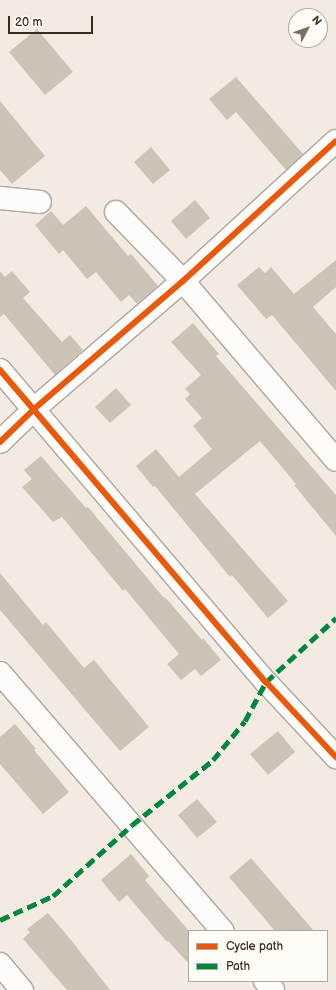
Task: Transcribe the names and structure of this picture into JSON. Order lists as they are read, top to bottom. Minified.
{"legend":["Cycle path","Path"],"scale_bar":"20 m","north":"top right"}
